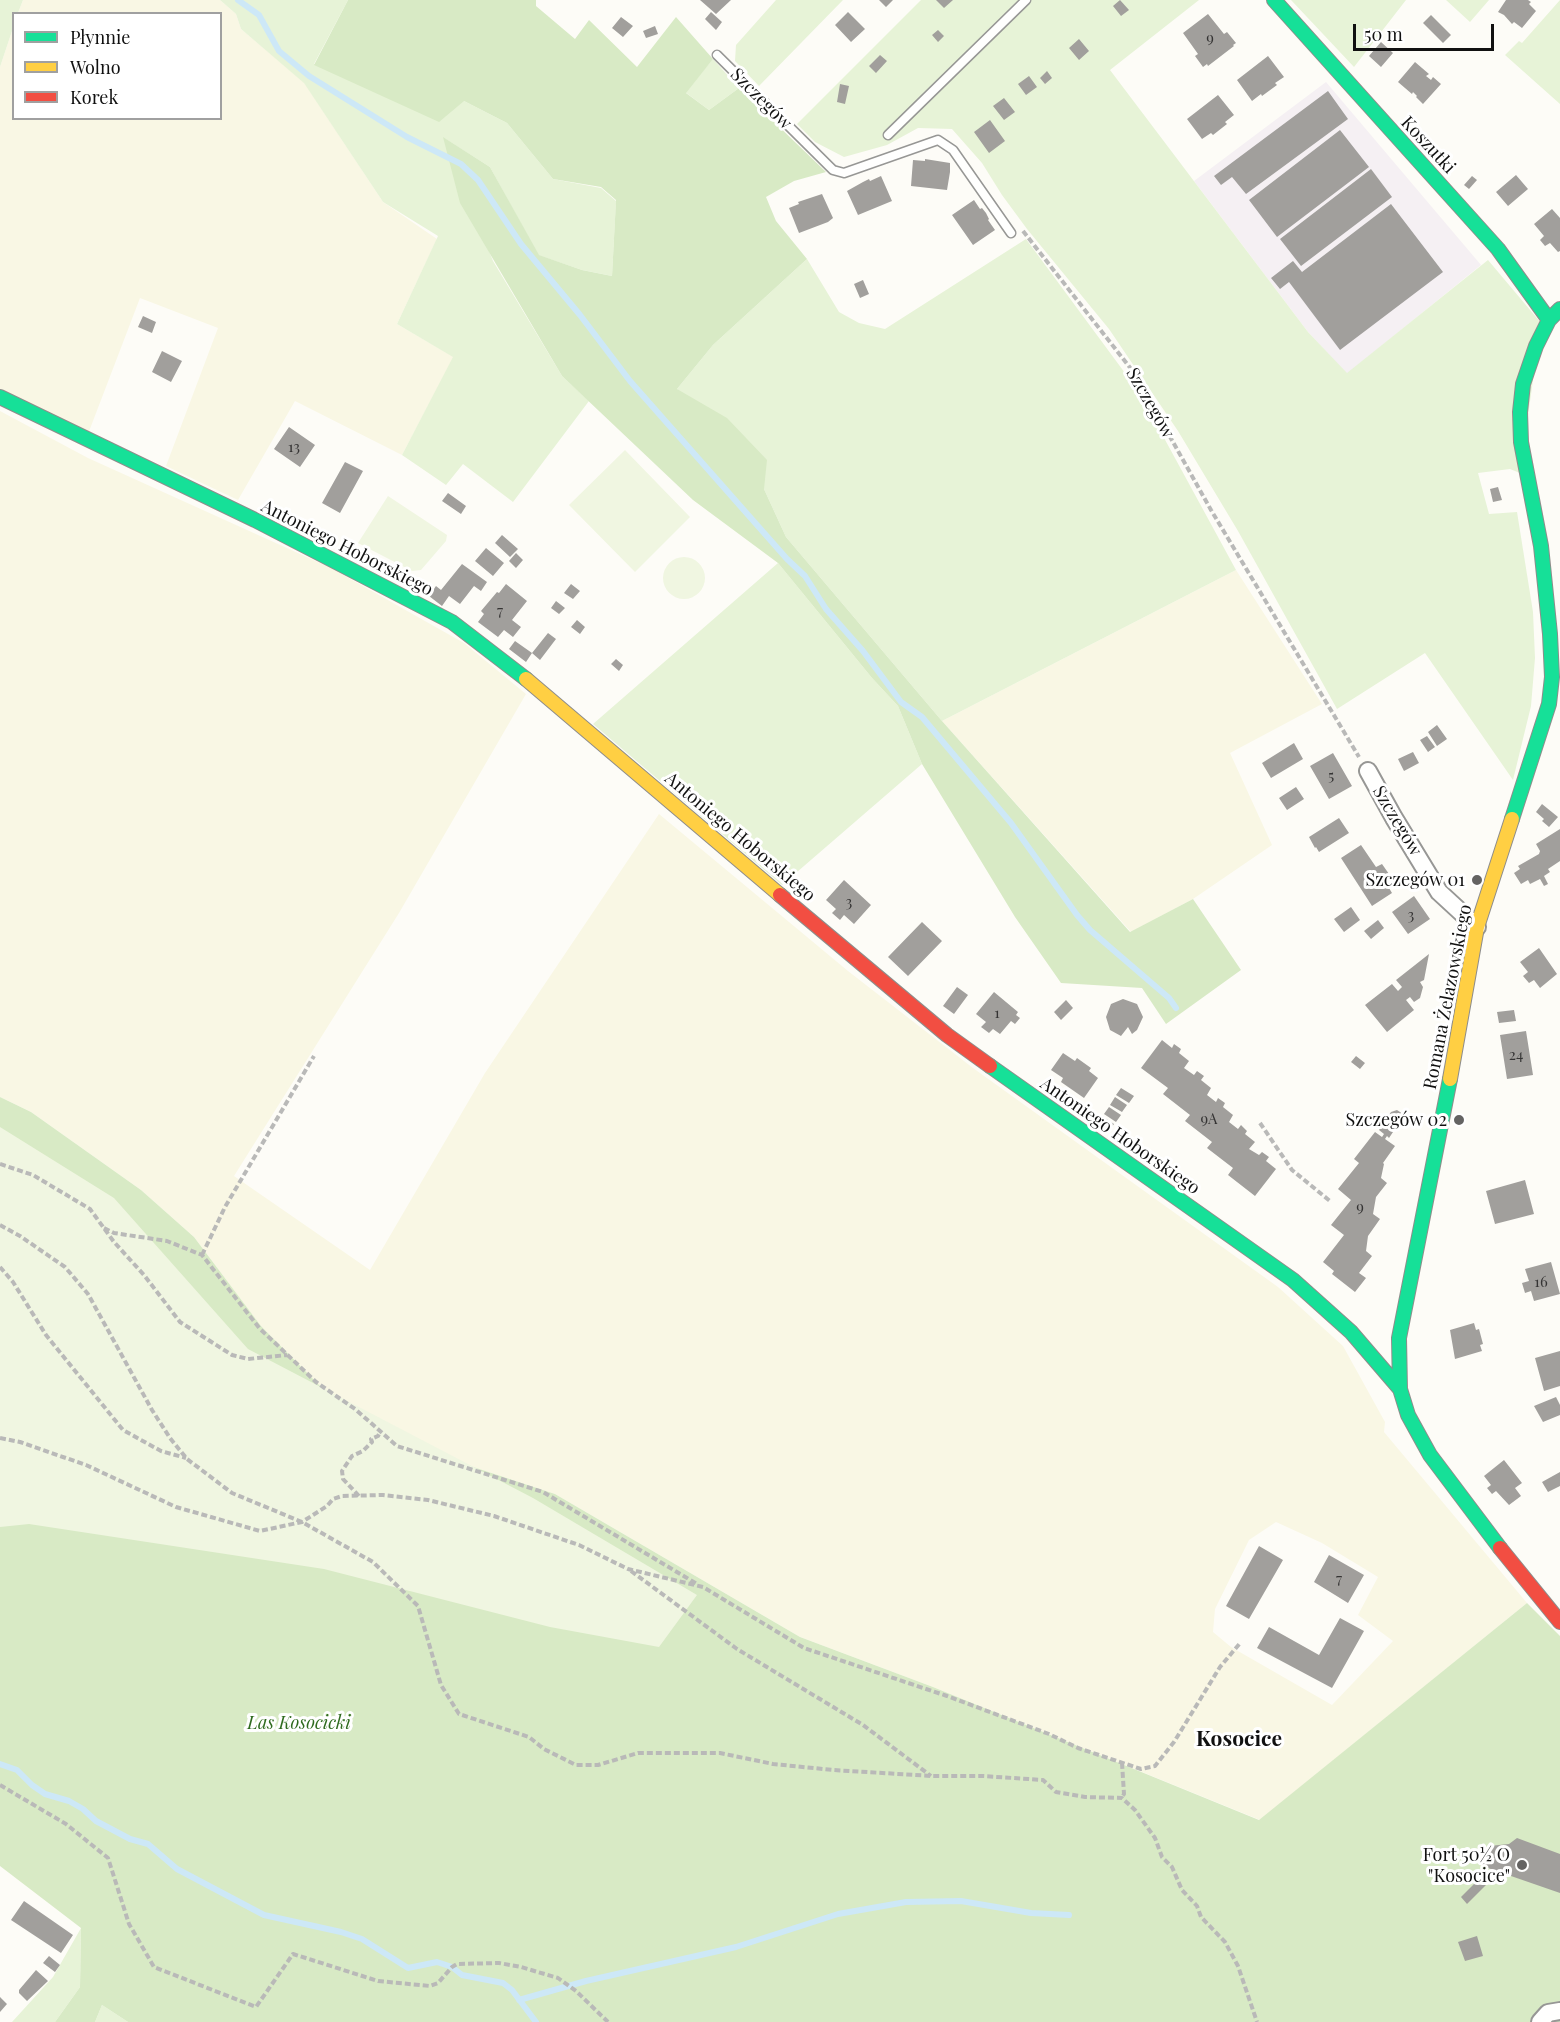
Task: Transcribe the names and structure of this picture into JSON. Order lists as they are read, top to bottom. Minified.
{"streets":{"street":["Szczegów","Koszutki","Antoniego Hoborskiego","Romana Żelazowskiego"]},"crossings":[["Szczegów","Romana Żelazowskiego"],["Koszutki","Romana Żelazowskiego"],["Antoniego Hoborskiego","Romana Żelazowskiego"]],"districts":["Kosocice"],"parks":["Las Kosocicki"],"places":["Szczegów 01","Szczegów 02","Fort 50½ O \"Kosocice\""],"house_numbers":["9","13","7","5","3","3","1","24","9A","9","16","7"],"legend":["Płynnie","Wolno","Korek"],"scale_bar":"50 m"}
